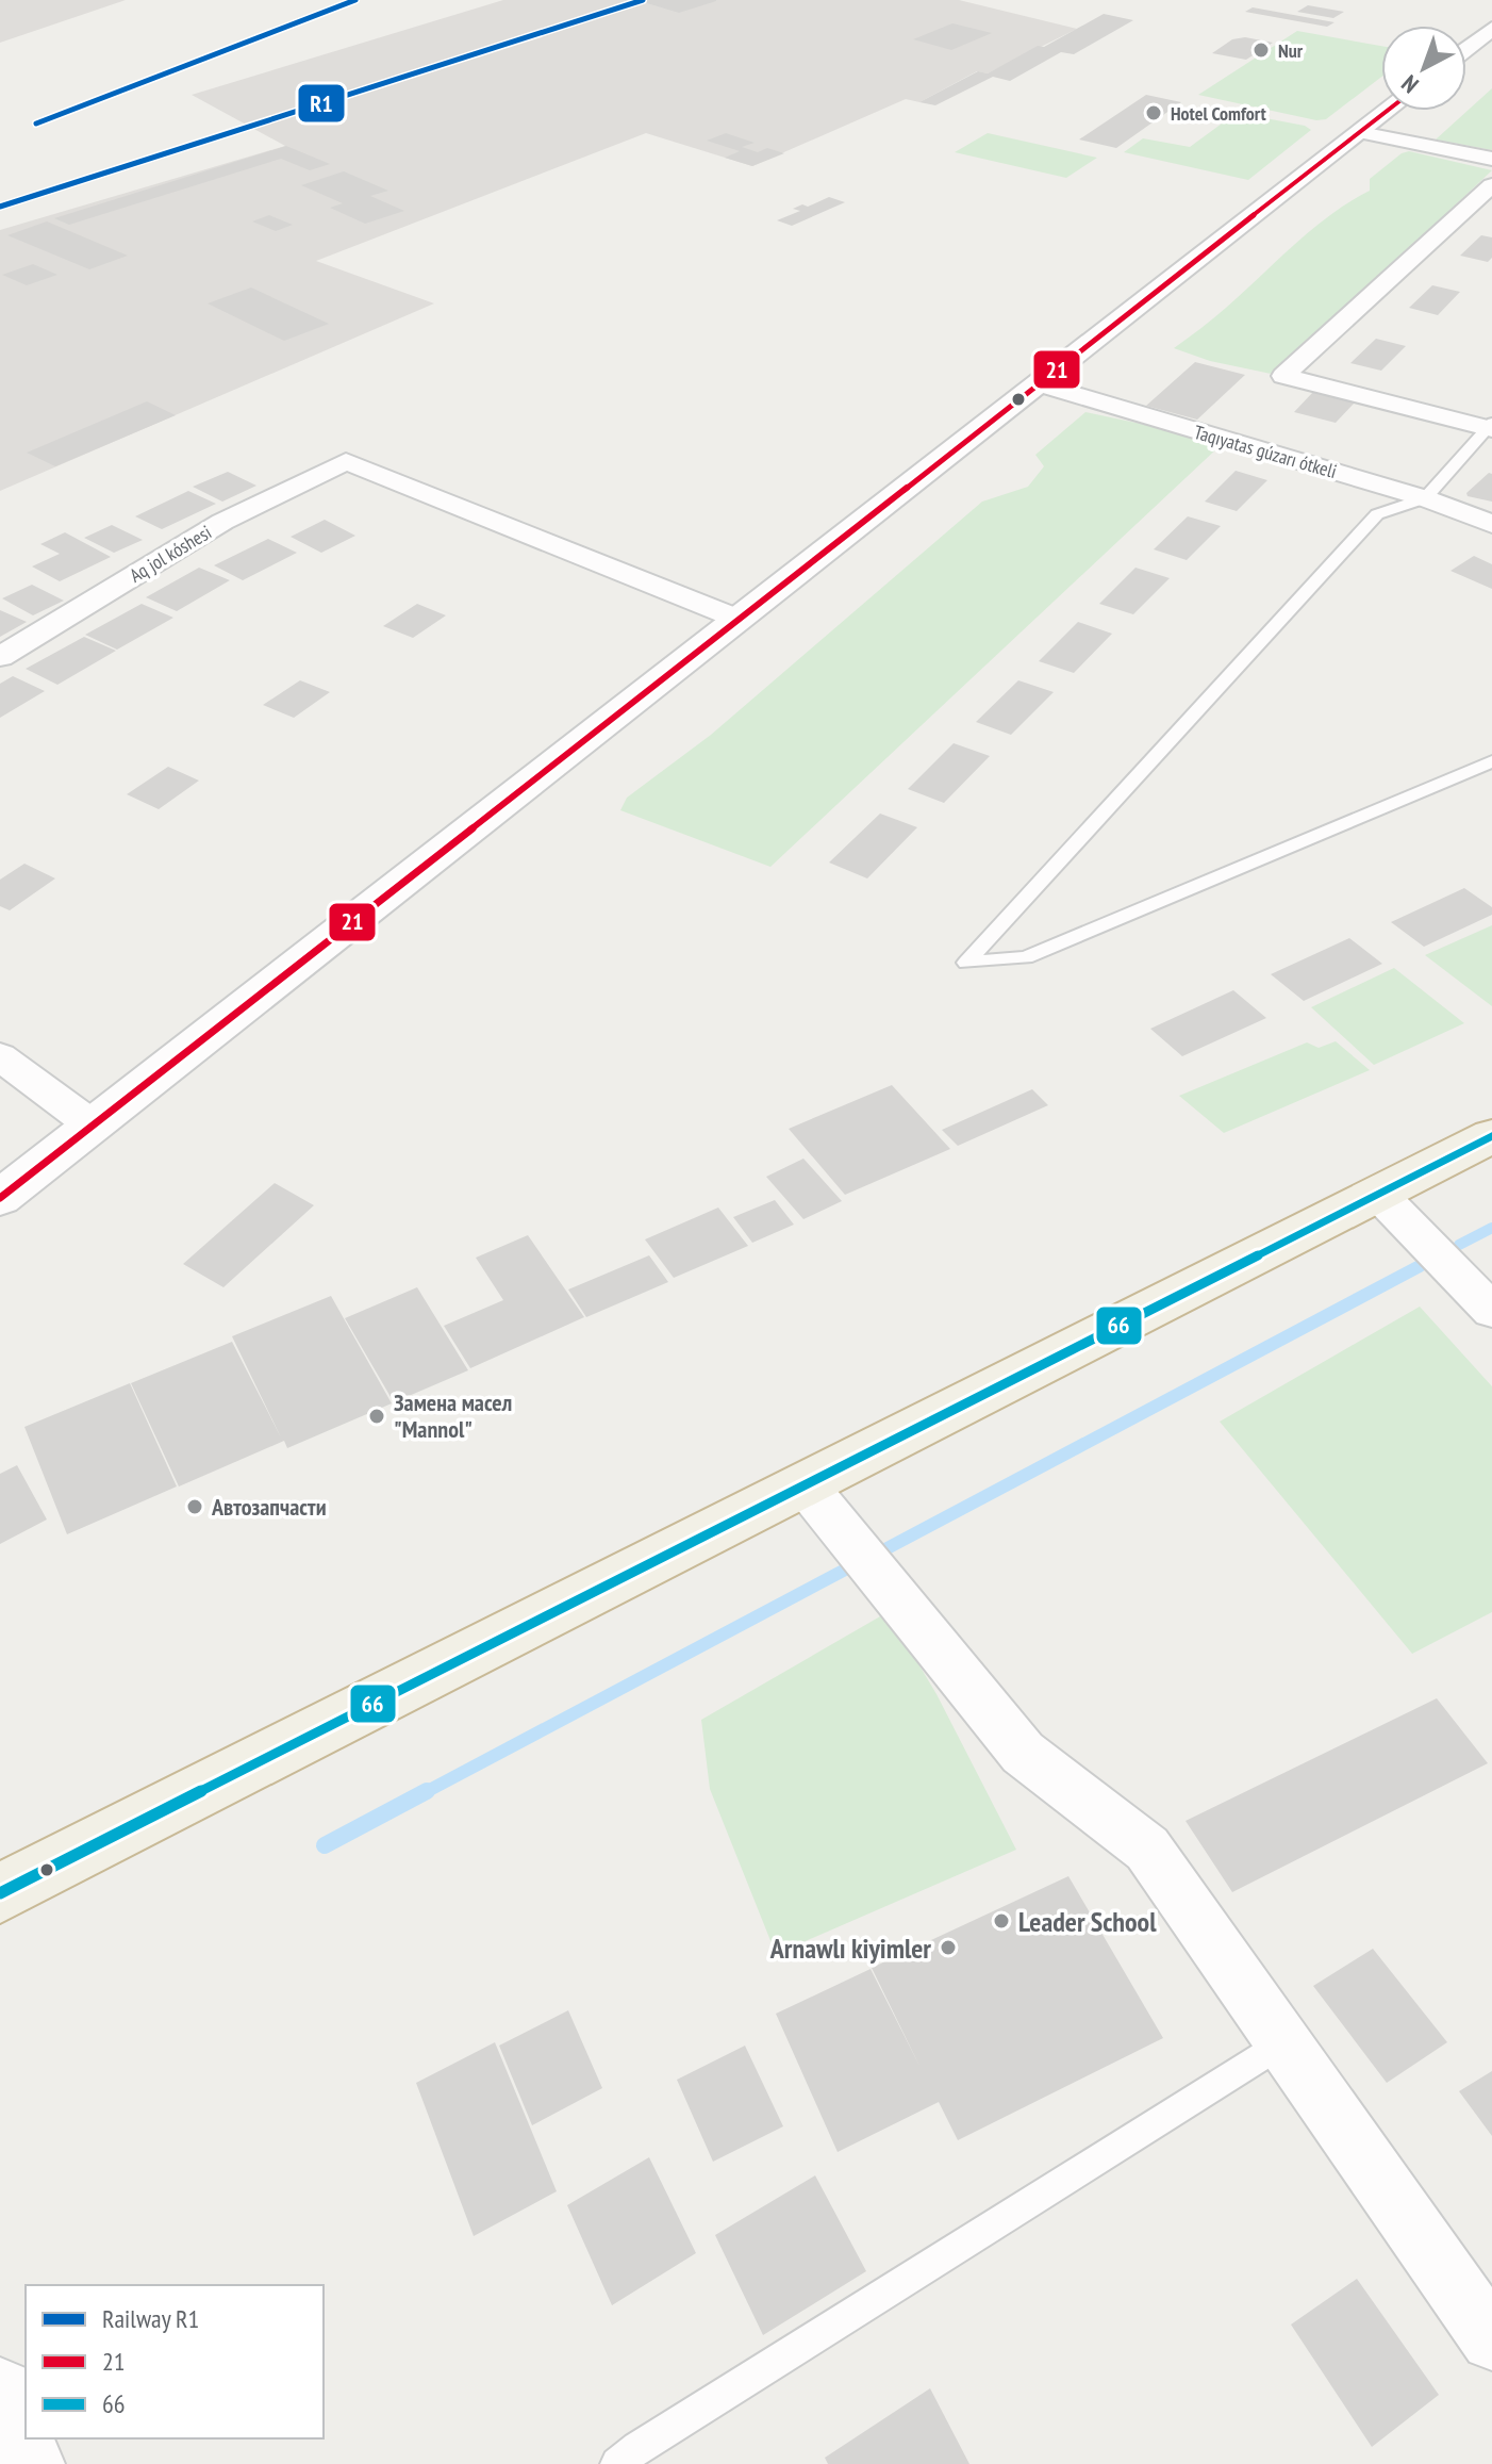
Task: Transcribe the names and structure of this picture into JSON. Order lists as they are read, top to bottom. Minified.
{"streets":{"street":["Taqıyatas gúzarı ótkeli","Aq jol kóshesi"]},"places":["Nur","Hotel Comfort","Замена масел \"Mannol\"","Автозапчасти","Leader School","Arnawlı kiyimler"],"lines":["rail line R1","transit line 21","transit line 66"],"legend":["Railway R1","21","66"],"north":"bottom left"}
